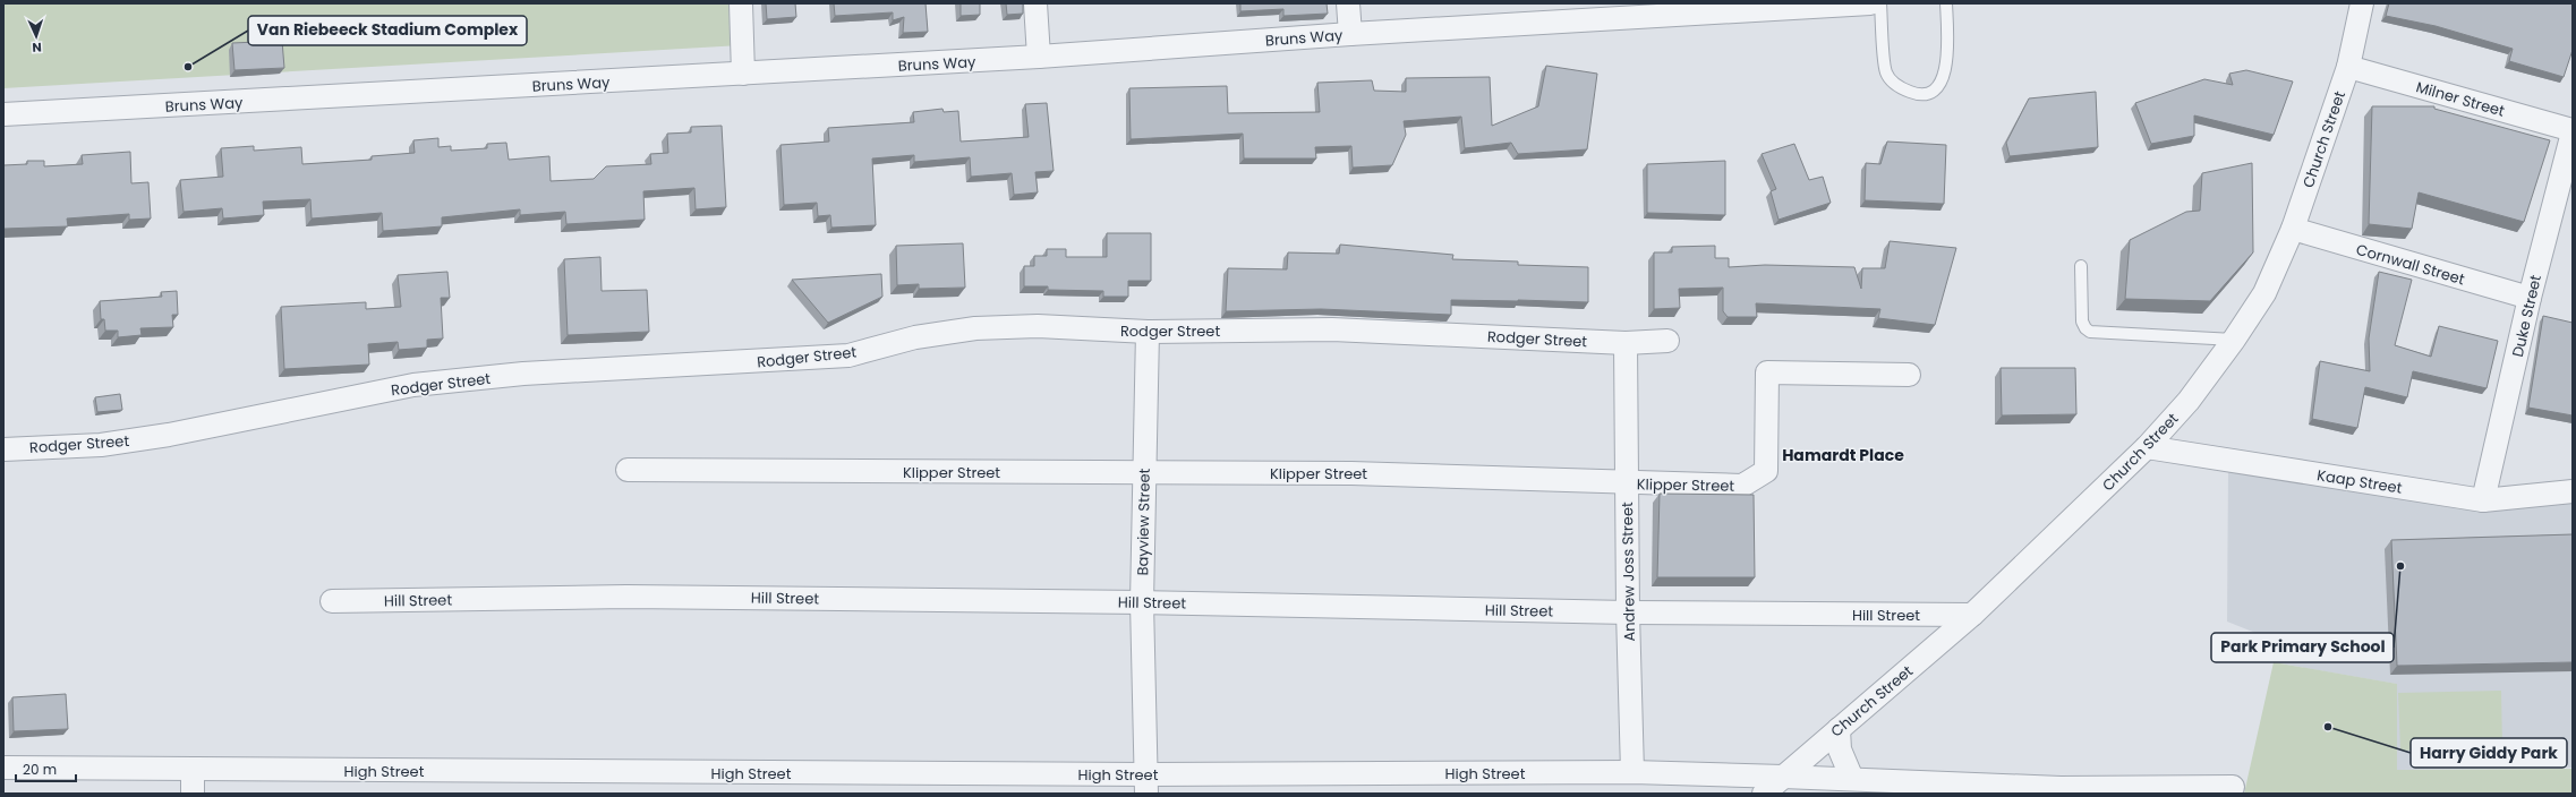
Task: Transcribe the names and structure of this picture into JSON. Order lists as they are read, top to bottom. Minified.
{"streets":{"street":["Bruns Way","Milner Street","Church Street","Cornwall Street","Duke Street","Rodger Street","Klipper Street","Kaap Street","Bayview Street","Andrew Joss Street","Hill Street","High Street"]},"crossings":[["Milner Street","Church Street"],["Milner Street","Duke Street"],["Church Street","Cornwall Street"],["Church Street","Kaap Street"],["Church Street","Hill Street"],["Church Street","High Street"],["Cornwall Street","Duke Street"],["Duke Street","Kaap Street"],["Rodger Street","Bayview Street"],["Rodger Street","Andrew Joss Street"],["Klipper Street","Bayview Street"],["Klipper Street","Andrew Joss Street"],["Bayview Street","Hill Street"],["Bayview Street","High Street"],["Andrew Joss Street","Hill Street"],["Andrew Joss Street","High Street"]],"districts":["Hamardt Place"],"places":["Van Riebeeck Stadium Complex","Park Primary School","Harry Giddy Park"],"scale_bar":"20 m","north":"bottom"}
